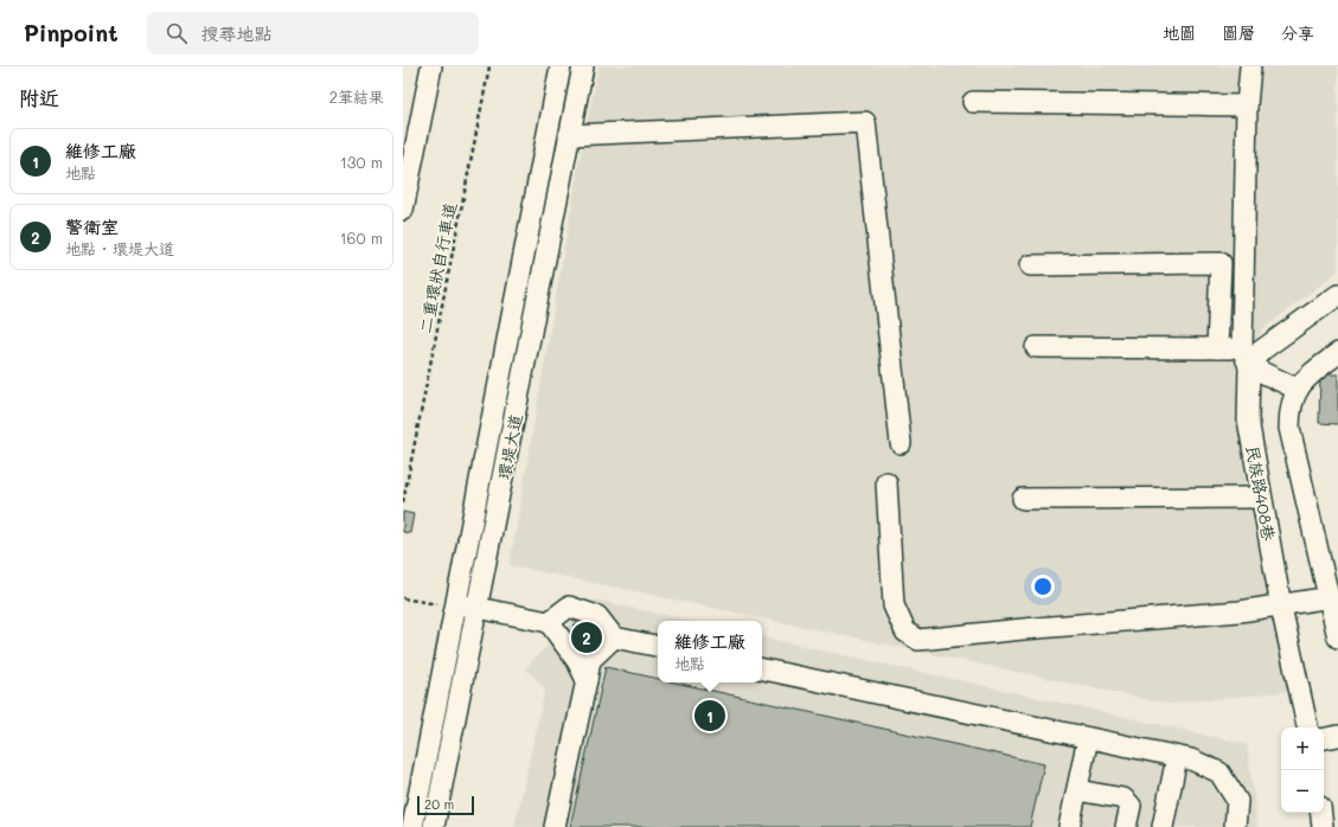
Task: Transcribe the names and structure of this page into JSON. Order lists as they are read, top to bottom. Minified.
{"streets":{"street":["環堤大道","民族路408巷"],"path":["二重環狀自行車道"]},"scale_bar":"20 m","page":{"header":"Pinpoint","search":"搜尋地點","nav":["地圖","圖層","分享"],"heading":["附近","2筆結果"],"list":[{"mark":"1","name":"維修工廠","note":"地點","value":"130 m"},{"mark":"2","name":"警衛室","note":"地點 · 環堤大道","value":"160 m"}],"pins":["2","1"],"popup":["維修工廠","地點"],"map_buttons":["+","−"],"scale":"20 m"}}
